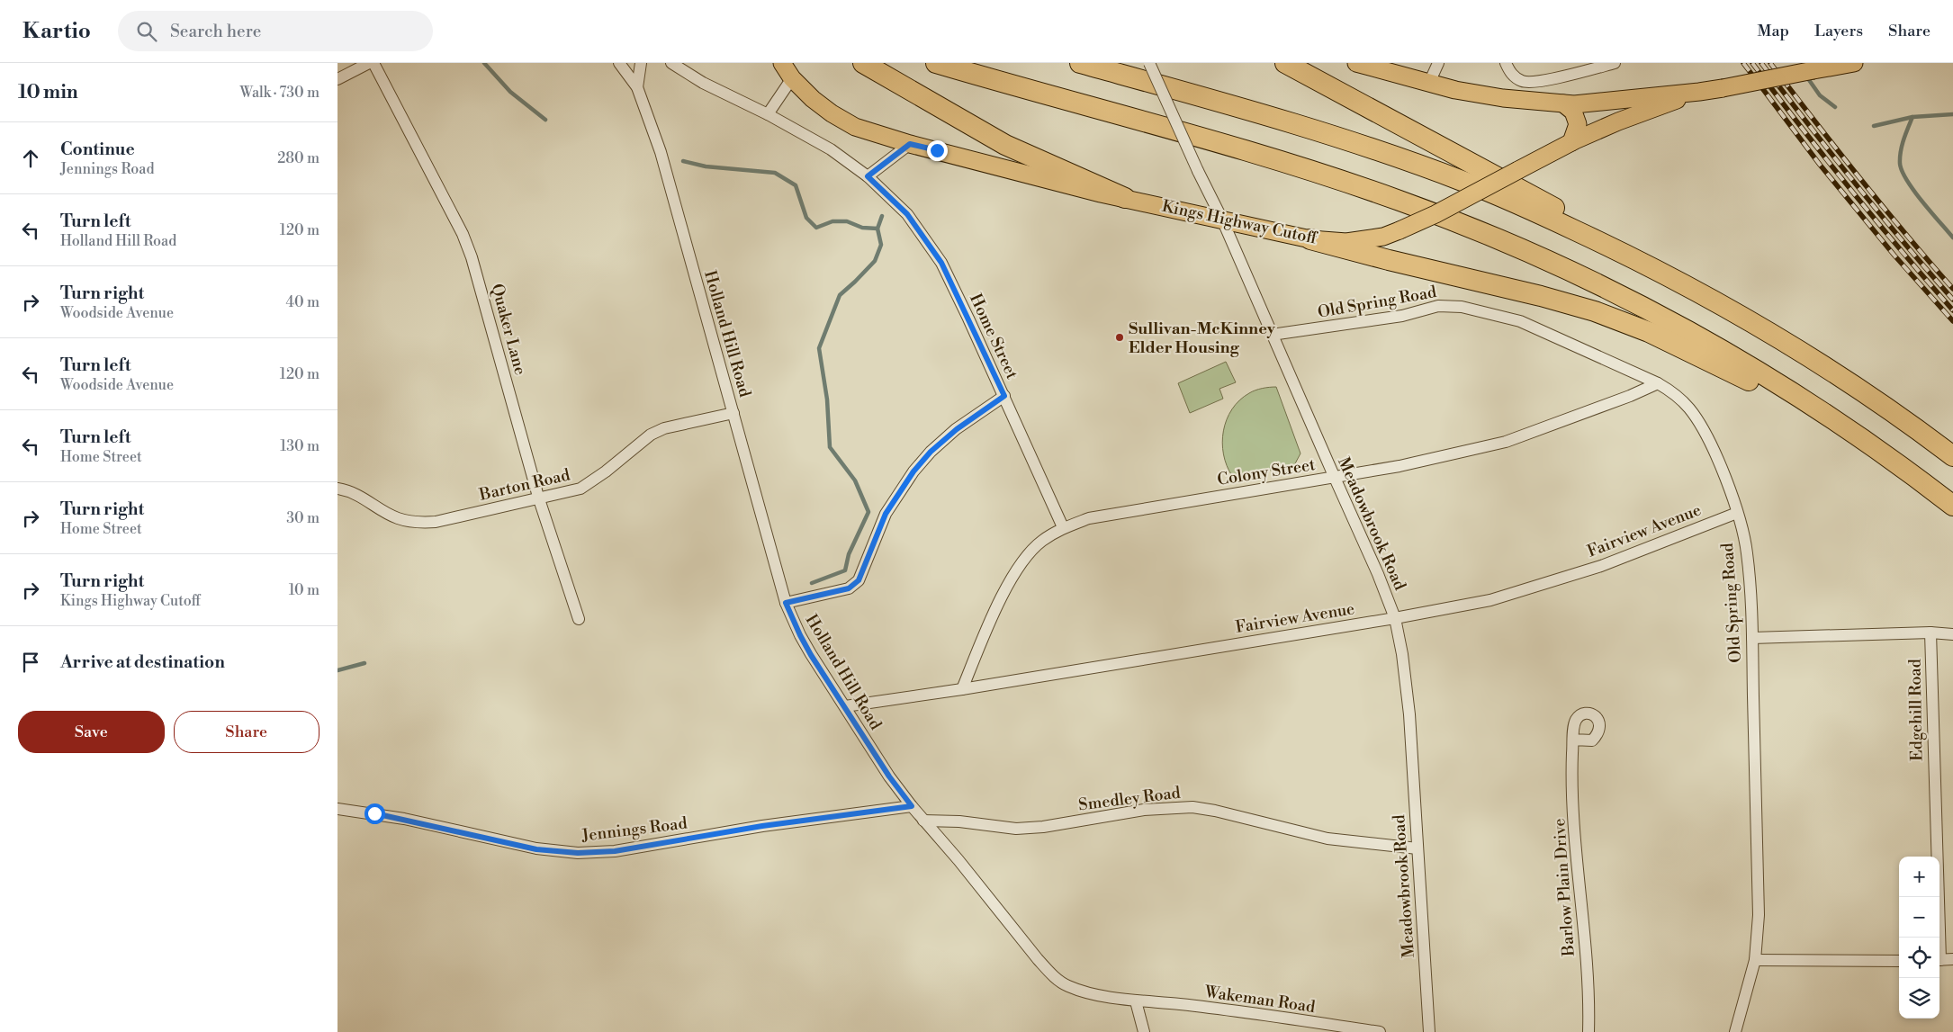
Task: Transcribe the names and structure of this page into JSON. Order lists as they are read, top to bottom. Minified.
{"streets":{"main road":["Kings Highway Cutoff"],"street":["Old Spring Road","Quaker Lane","Holland Hill Road","Home Street","Colony Street","Barton Road","Meadowbrook Road","Fairview Avenue","Edgehill Road","Smedley Road","Jennings Road","Barlow Plain Drive","Wakeman Road"]},"crossings":[["Kings Highway Cutoff","Meadowbrook Road"],["Old Spring Road","Colony Street"],["Old Spring Road","Meadowbrook Road"],["Old Spring Road","Fairview Avenue"],["Quaker Lane","Barton Road"],["Holland Hill Road","Barton Road"],["Holland Hill Road","Fairview Avenue"],["Holland Hill Road","Smedley Road"],["Holland Hill Road","Jennings Road"],["Holland Hill Road","Wakeman Road"],["Home Street","Colony Street"],["Colony Street","Meadowbrook Road"],["Colony Street","Fairview Avenue"],["Meadowbrook Road","Fairview Avenue"],["Meadowbrook Road","Smedley Road"]],"places":["Sullivan-McKinney Elder Housing"],"page":{"header":"Kartio","search":"Search here","nav":["Map","Layers","Share"],"heading":["10 min","Walk · 730 m"],"list":[["Continue","Jennings Road","280 m"],["Turn left","Holland Hill Road","120 m"],["Turn right","Woodside Avenue","40 m"],["Turn left","Woodside Avenue","120 m"],["Turn left","Home Street","130 m"],["Turn right","Home Street","30 m"],["Turn right","Kings Highway Cutoff","10 m"],"Arrive at destination"],"buttons":["Save","Share"],"map_buttons":["+","−"]}}
